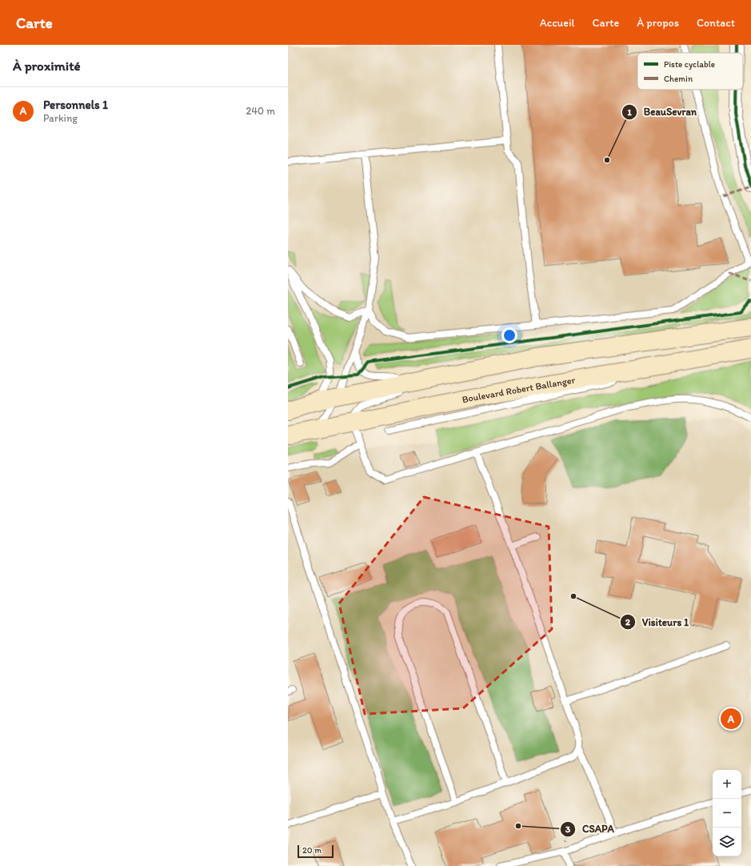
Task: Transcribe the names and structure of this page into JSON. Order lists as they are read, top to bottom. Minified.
{"streets":{"main road":["Boulevard Robert Ballanger"]},"places":["BeauSevran","Visiteurs 1","CSAPA"],"legend":["Piste cyclable","Chemin"],"scale_bar":"20 m","page":{"header":"Carte","nav":["Accueil","Carte","À propos","Contact"],"heading":"À proximité","list":[{"mark":"A","name":"Personnels 1","note":"Parking","value":"240 m"}],"pins":"A","map_buttons":["+","−"],"scale":"20 m"}}
